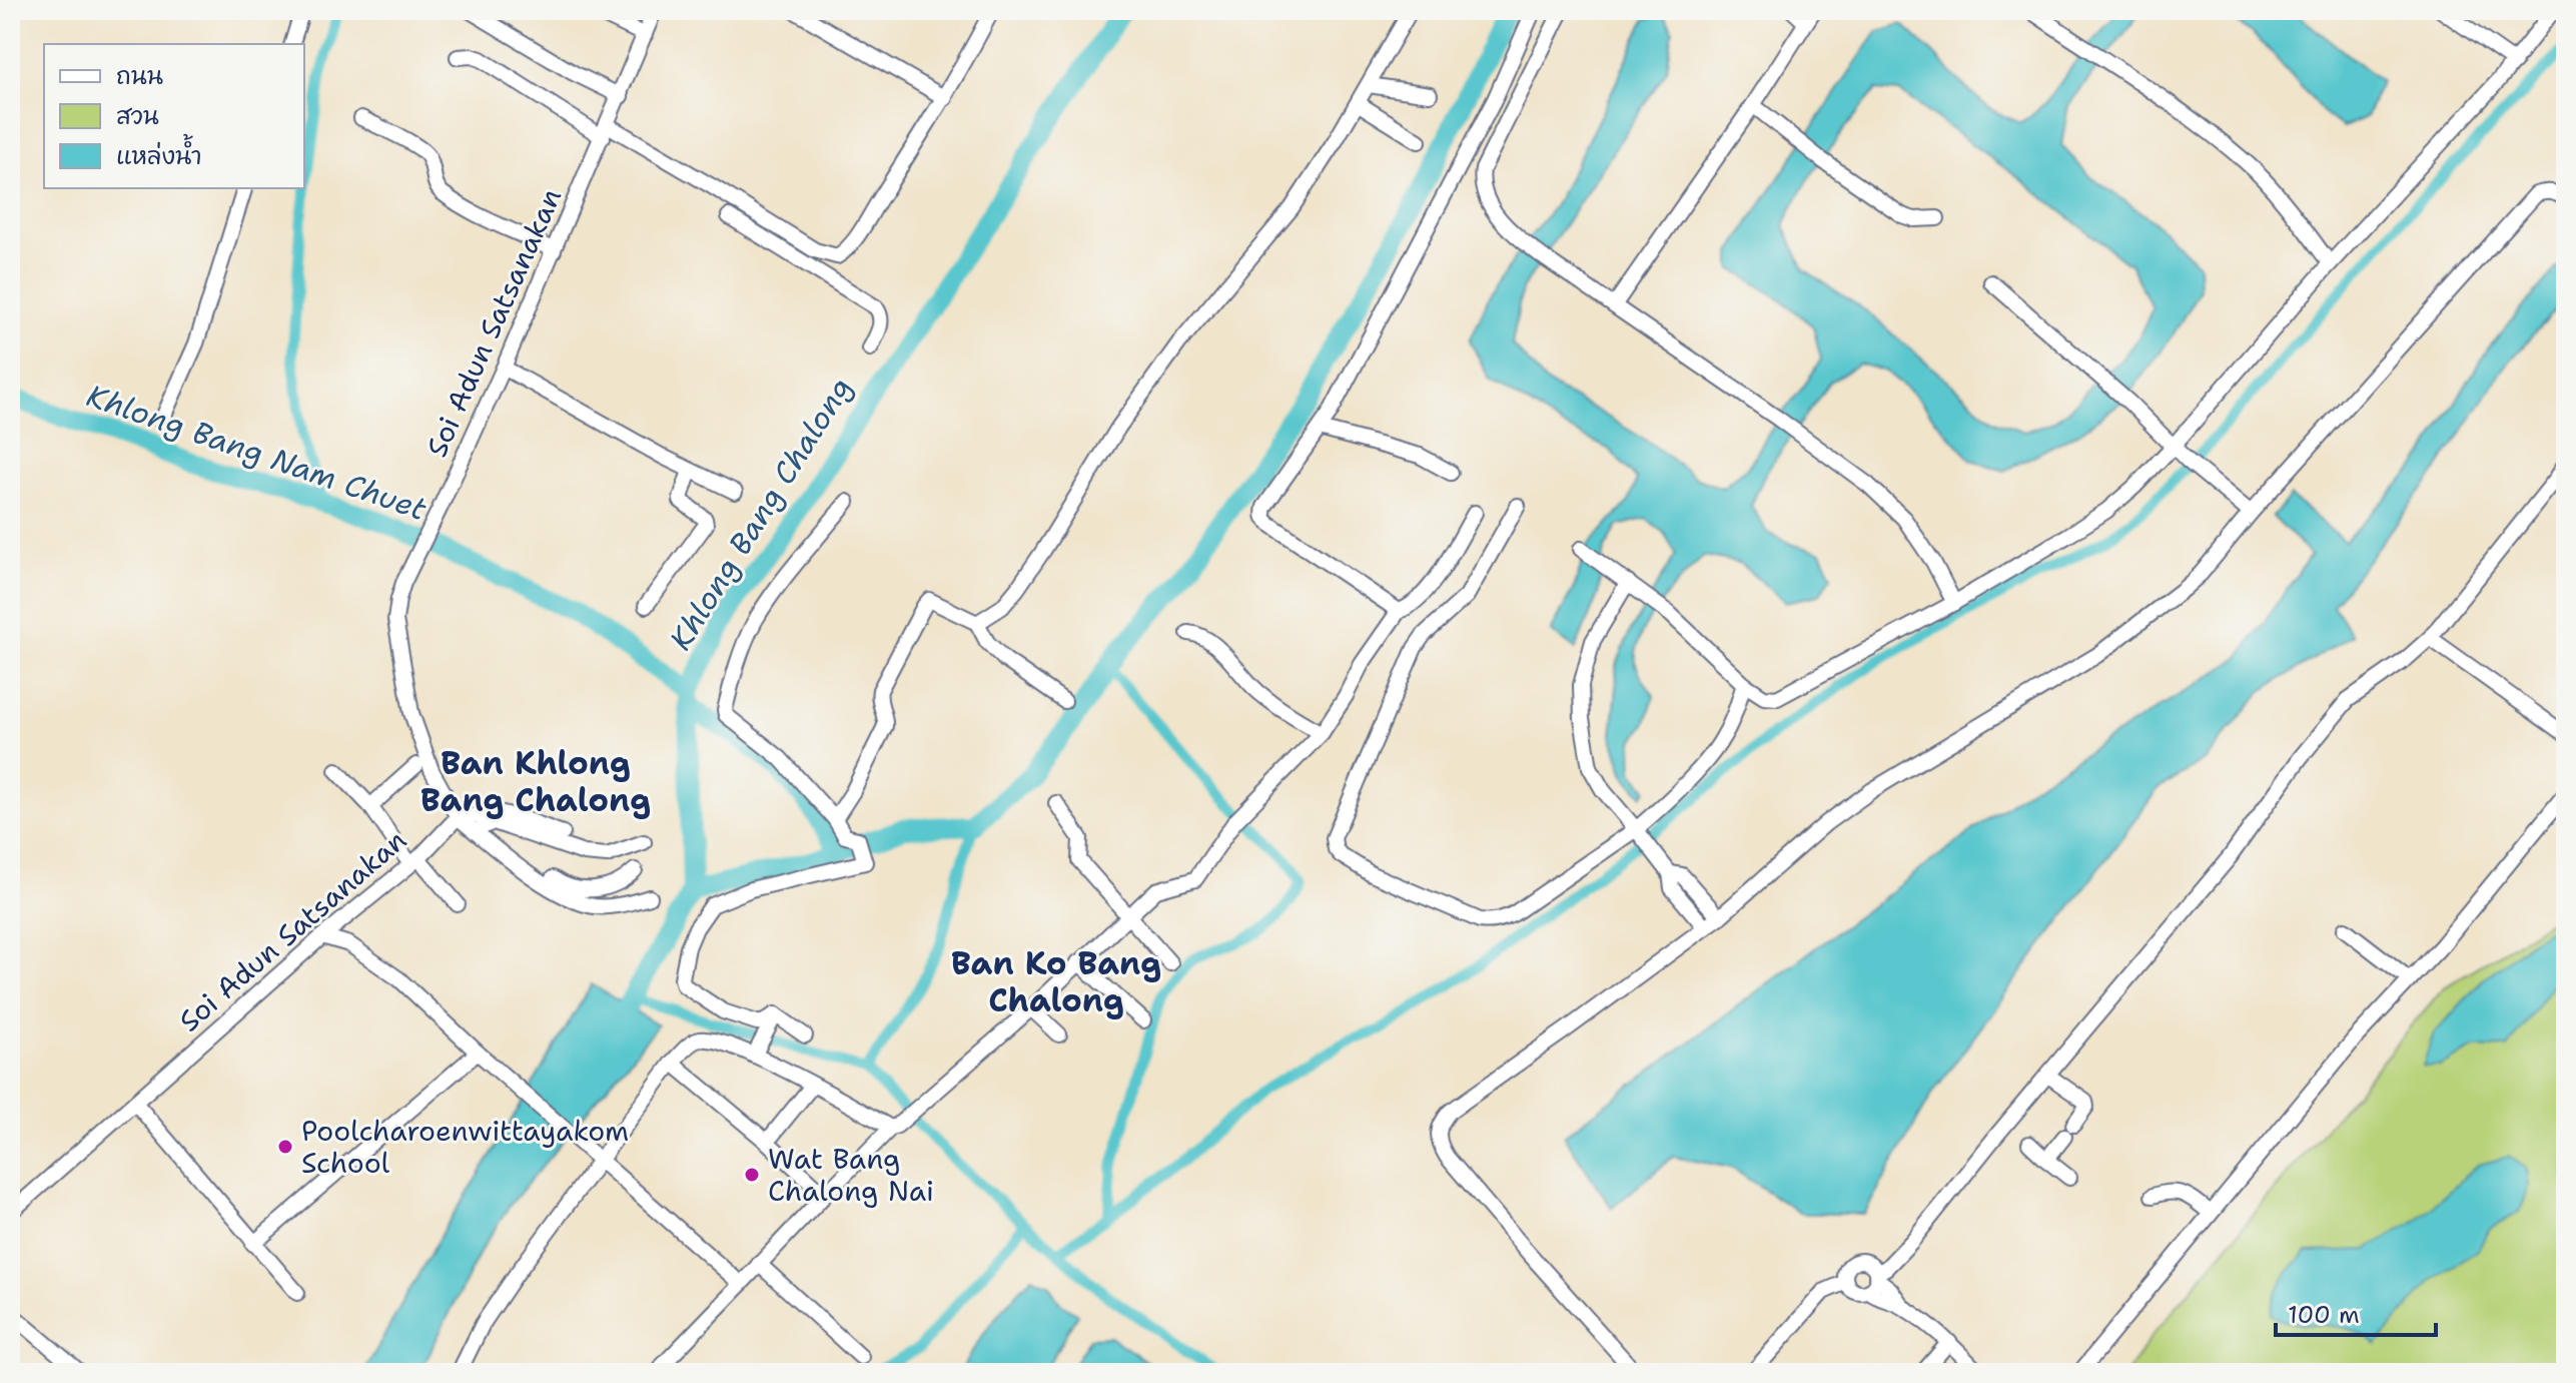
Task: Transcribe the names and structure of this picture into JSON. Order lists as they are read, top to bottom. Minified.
{"streets":{"street":["Soi Adun Satsanakan"]},"districts":["Ban Khlong Bang Chalong","Ban Ko Bang Chalong"],"water":["Khlong Bang Nam Chuet","Khlong Bang Chalong"],"places":["Poolcharoenwittayakom School","Wat Bang Chalong Nai"],"legend":["ถนน","สวน","แหล่งน้ำ"],"scale_bar":"100 m"}
